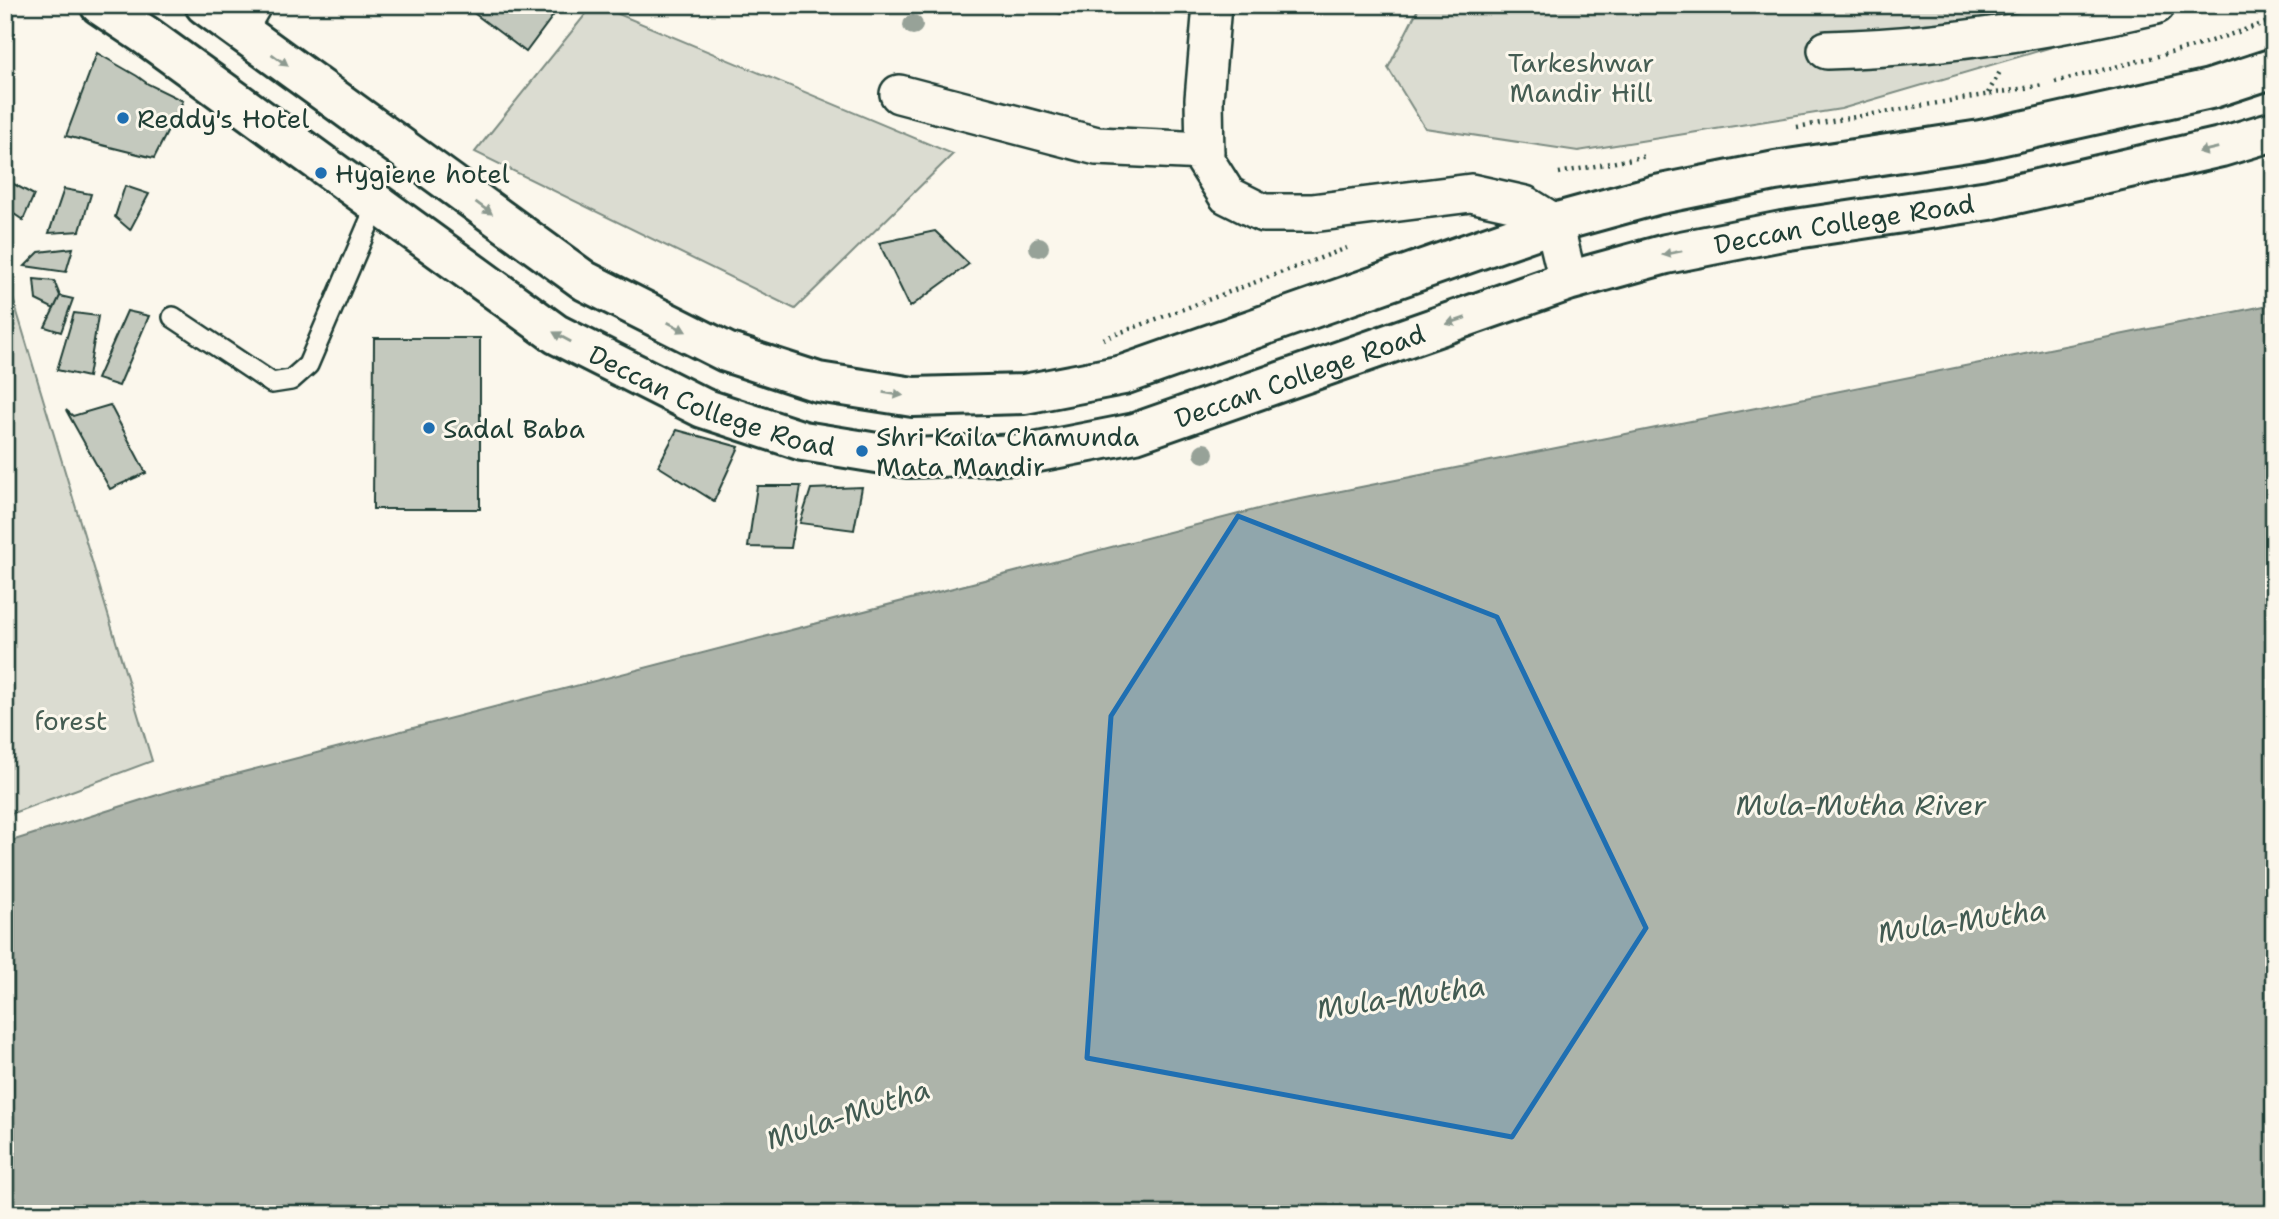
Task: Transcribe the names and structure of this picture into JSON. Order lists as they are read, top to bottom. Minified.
{"streets":{"main road":["Deccan College Road"]},"water":["Mula-Mutha River","Mula-Mutha"],"parks":["Tarkeshwar Mandir Hill","forest"],"places":["Reddy's Hotel","Hygiene hotel","Sadal Baba","Shri Kaila Chamunda Mata Mandir"]}
